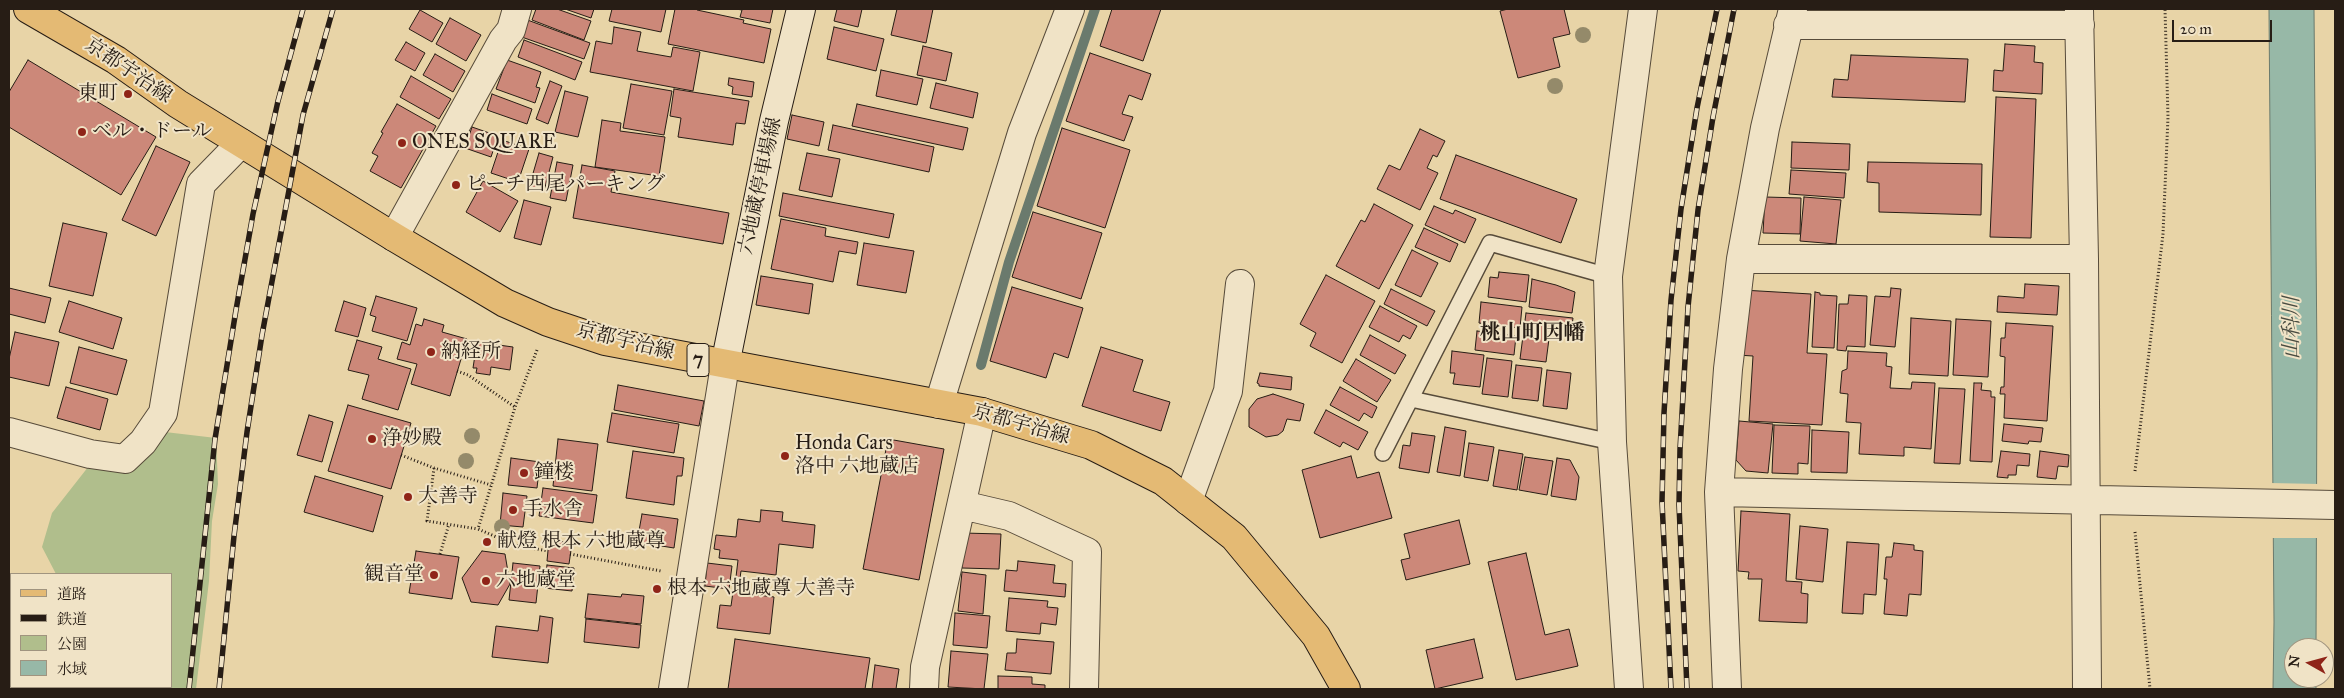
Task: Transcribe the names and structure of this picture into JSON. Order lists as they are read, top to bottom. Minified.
{"streets":{"main road":["京都宇治線","7"],"street":["六地蔵停車場線"]},"crossings":[["京都宇治線","六地蔵停車場線"]],"districts":["桃山町因幡"],"water":["山科川"],"places":["東町","ベル・ドール","ONES SQUARE","ピーチ西尾パーキング","納経所","浄妙殿","Honda Cars 洛中 六地蔵店","鐘楼","大善寺","手水舎","献燈 根本 六地蔵尊","観音堂","六地蔵堂","根本 六地蔵尊 大善寺"],"legend":["道路","鉄道","公園","水域"],"scale_bar":"20 m","north":"left"}
